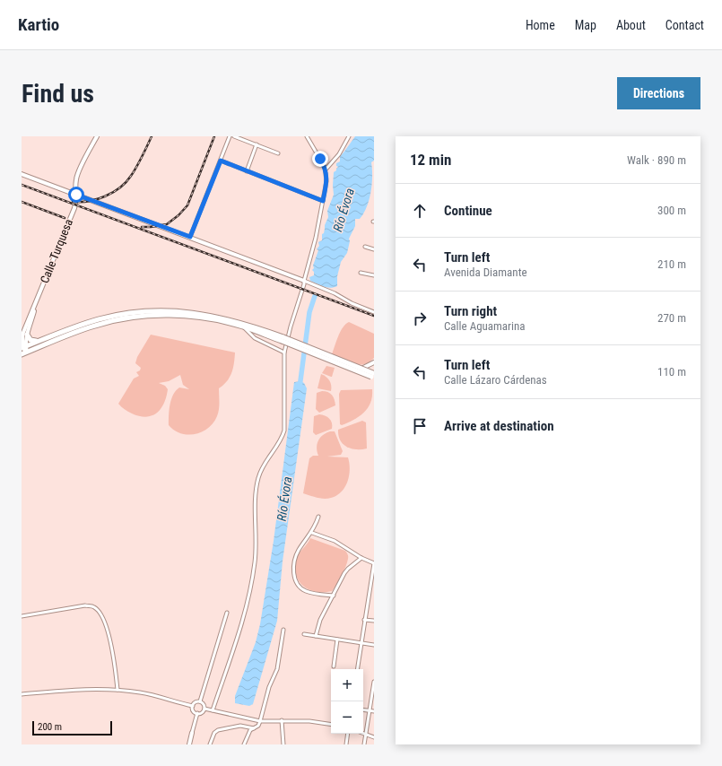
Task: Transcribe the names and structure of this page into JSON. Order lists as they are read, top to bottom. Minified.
{"streets":{"street":["Calle Turquesa"]},"water":["Río Évora"],"scale_bar":"200 m","page":{"header":"Kartio","nav":["Home","Map","About","Contact"],"buttons":"Directions","title":"Find us","heading":["12 min","Walk · 890 m"],"list":[["Continue","300 m"],["Turn left","Avenida Diamante","210 m"],["Turn right","Calle Aguamarina","270 m"],["Turn left","Calle Lázaro Cárdenas","110 m"],"Arrive at destination"],"map_buttons":["+","−"],"scale":"200 m"}}
